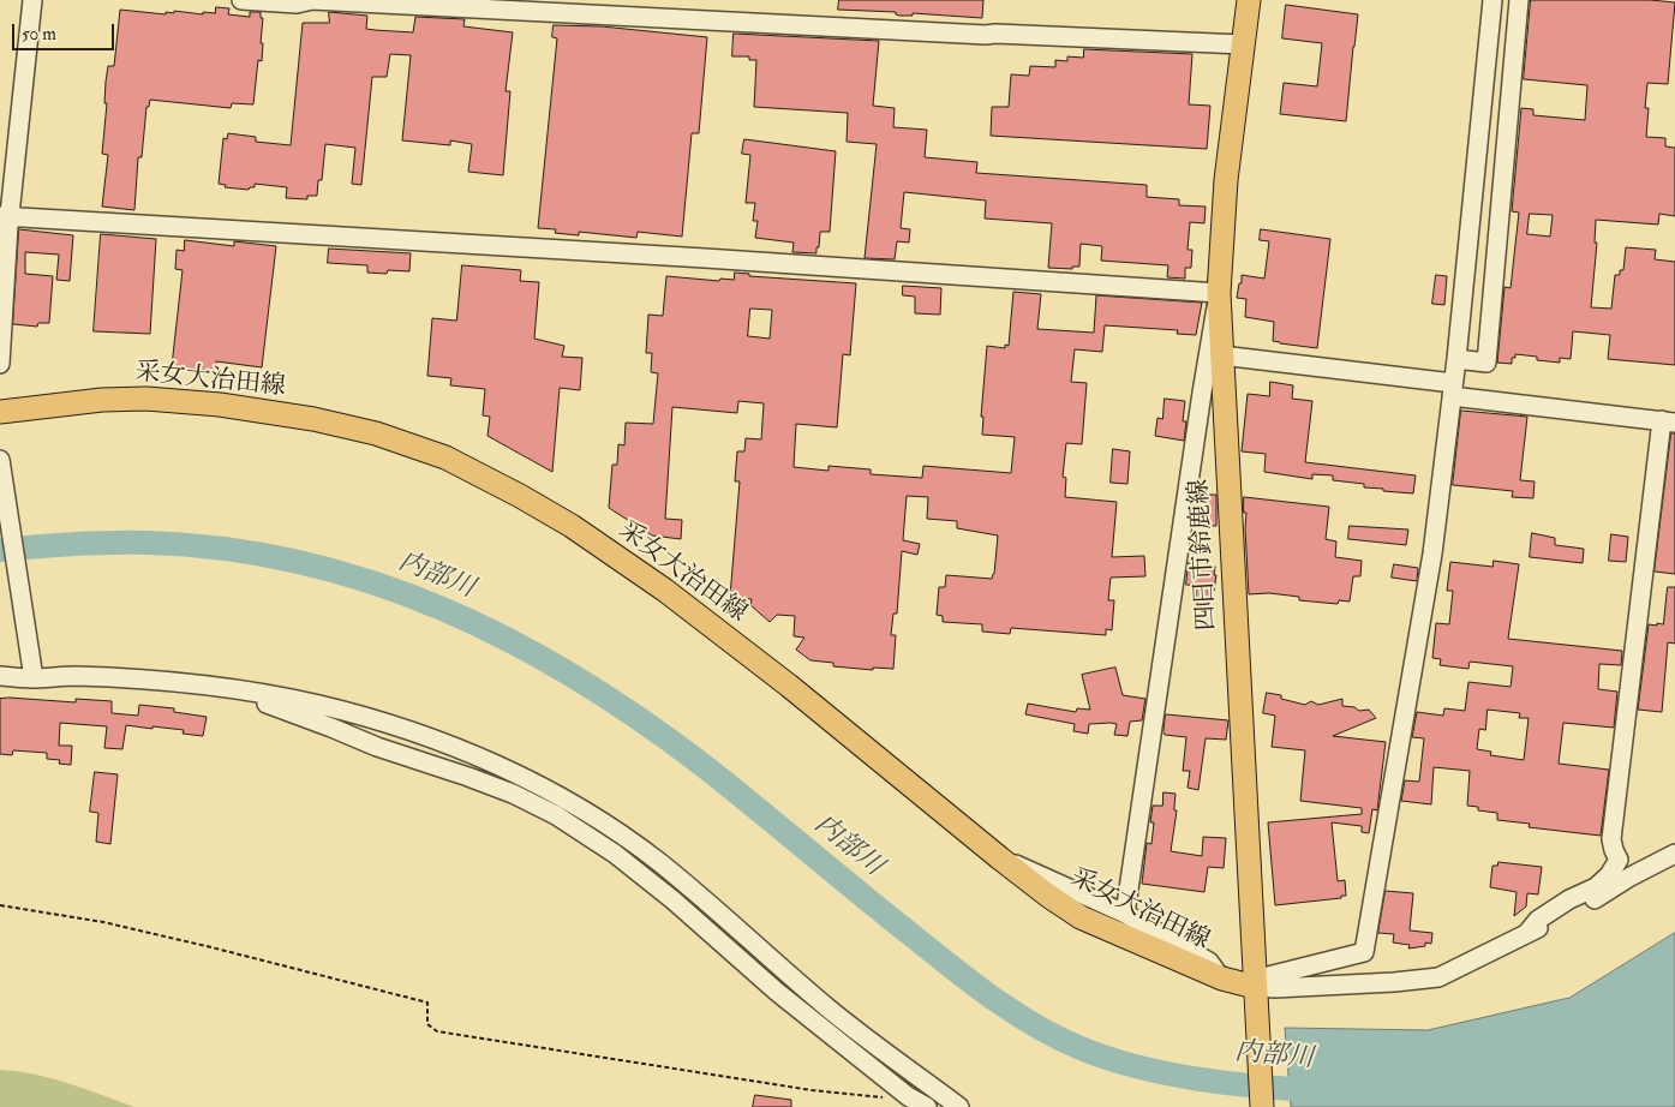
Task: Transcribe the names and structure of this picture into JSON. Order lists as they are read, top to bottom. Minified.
{"streets":{"main road":["采女大治田線","四日市鈴鹿線"]},"crossings":[["采女大治田線","四日市鈴鹿線"]],"water":["内部川"],"scale_bar":"50 m"}
